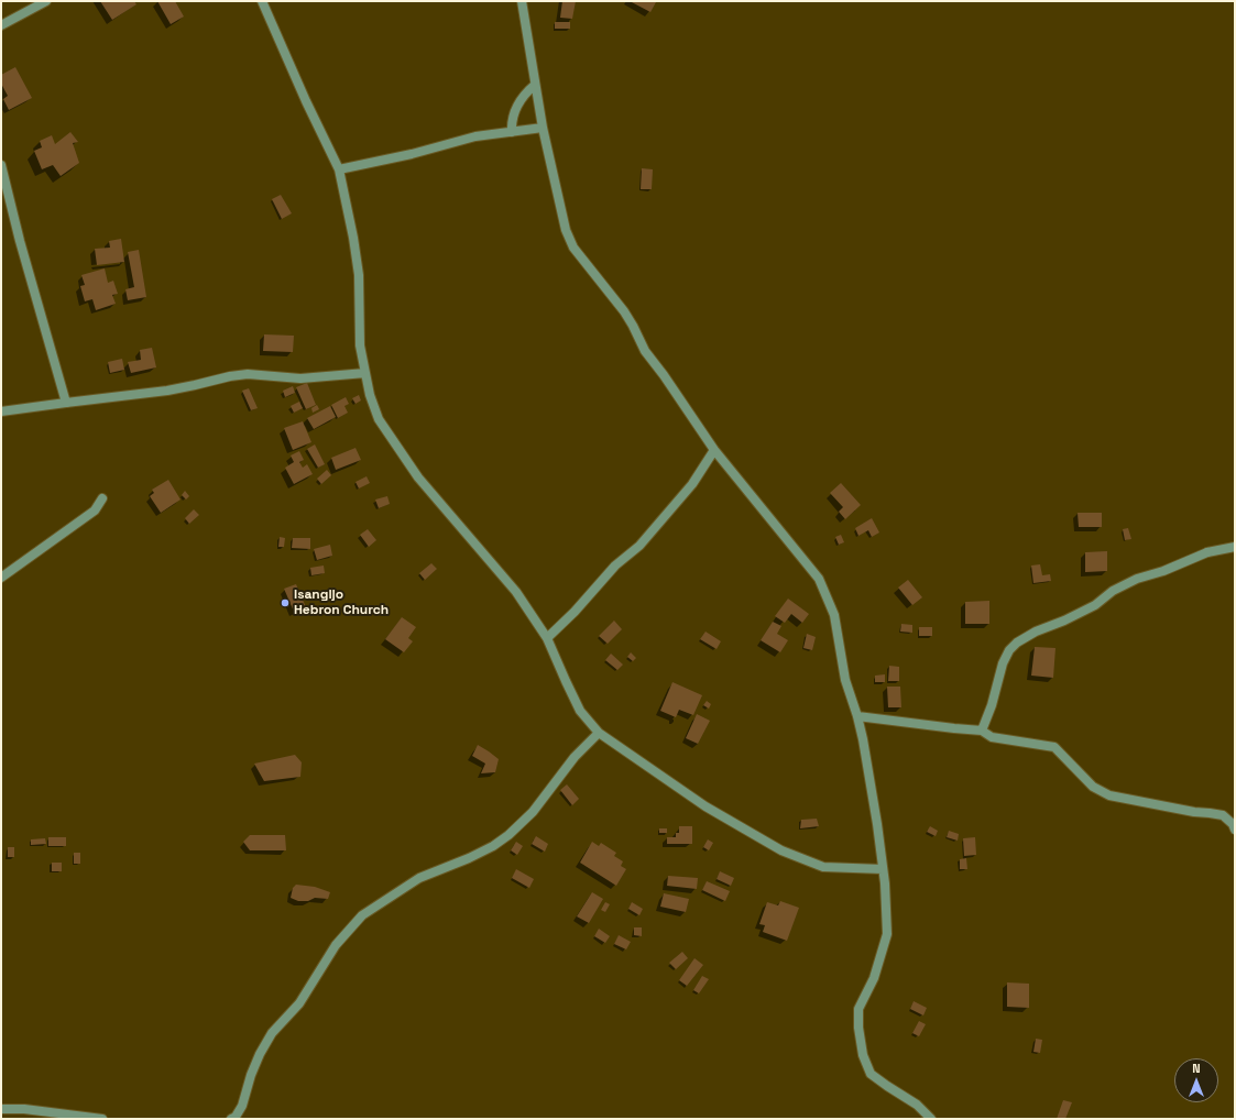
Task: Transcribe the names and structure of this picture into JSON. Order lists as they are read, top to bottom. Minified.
{"places":["Isangijo Hebron Church"],"north":"top"}
